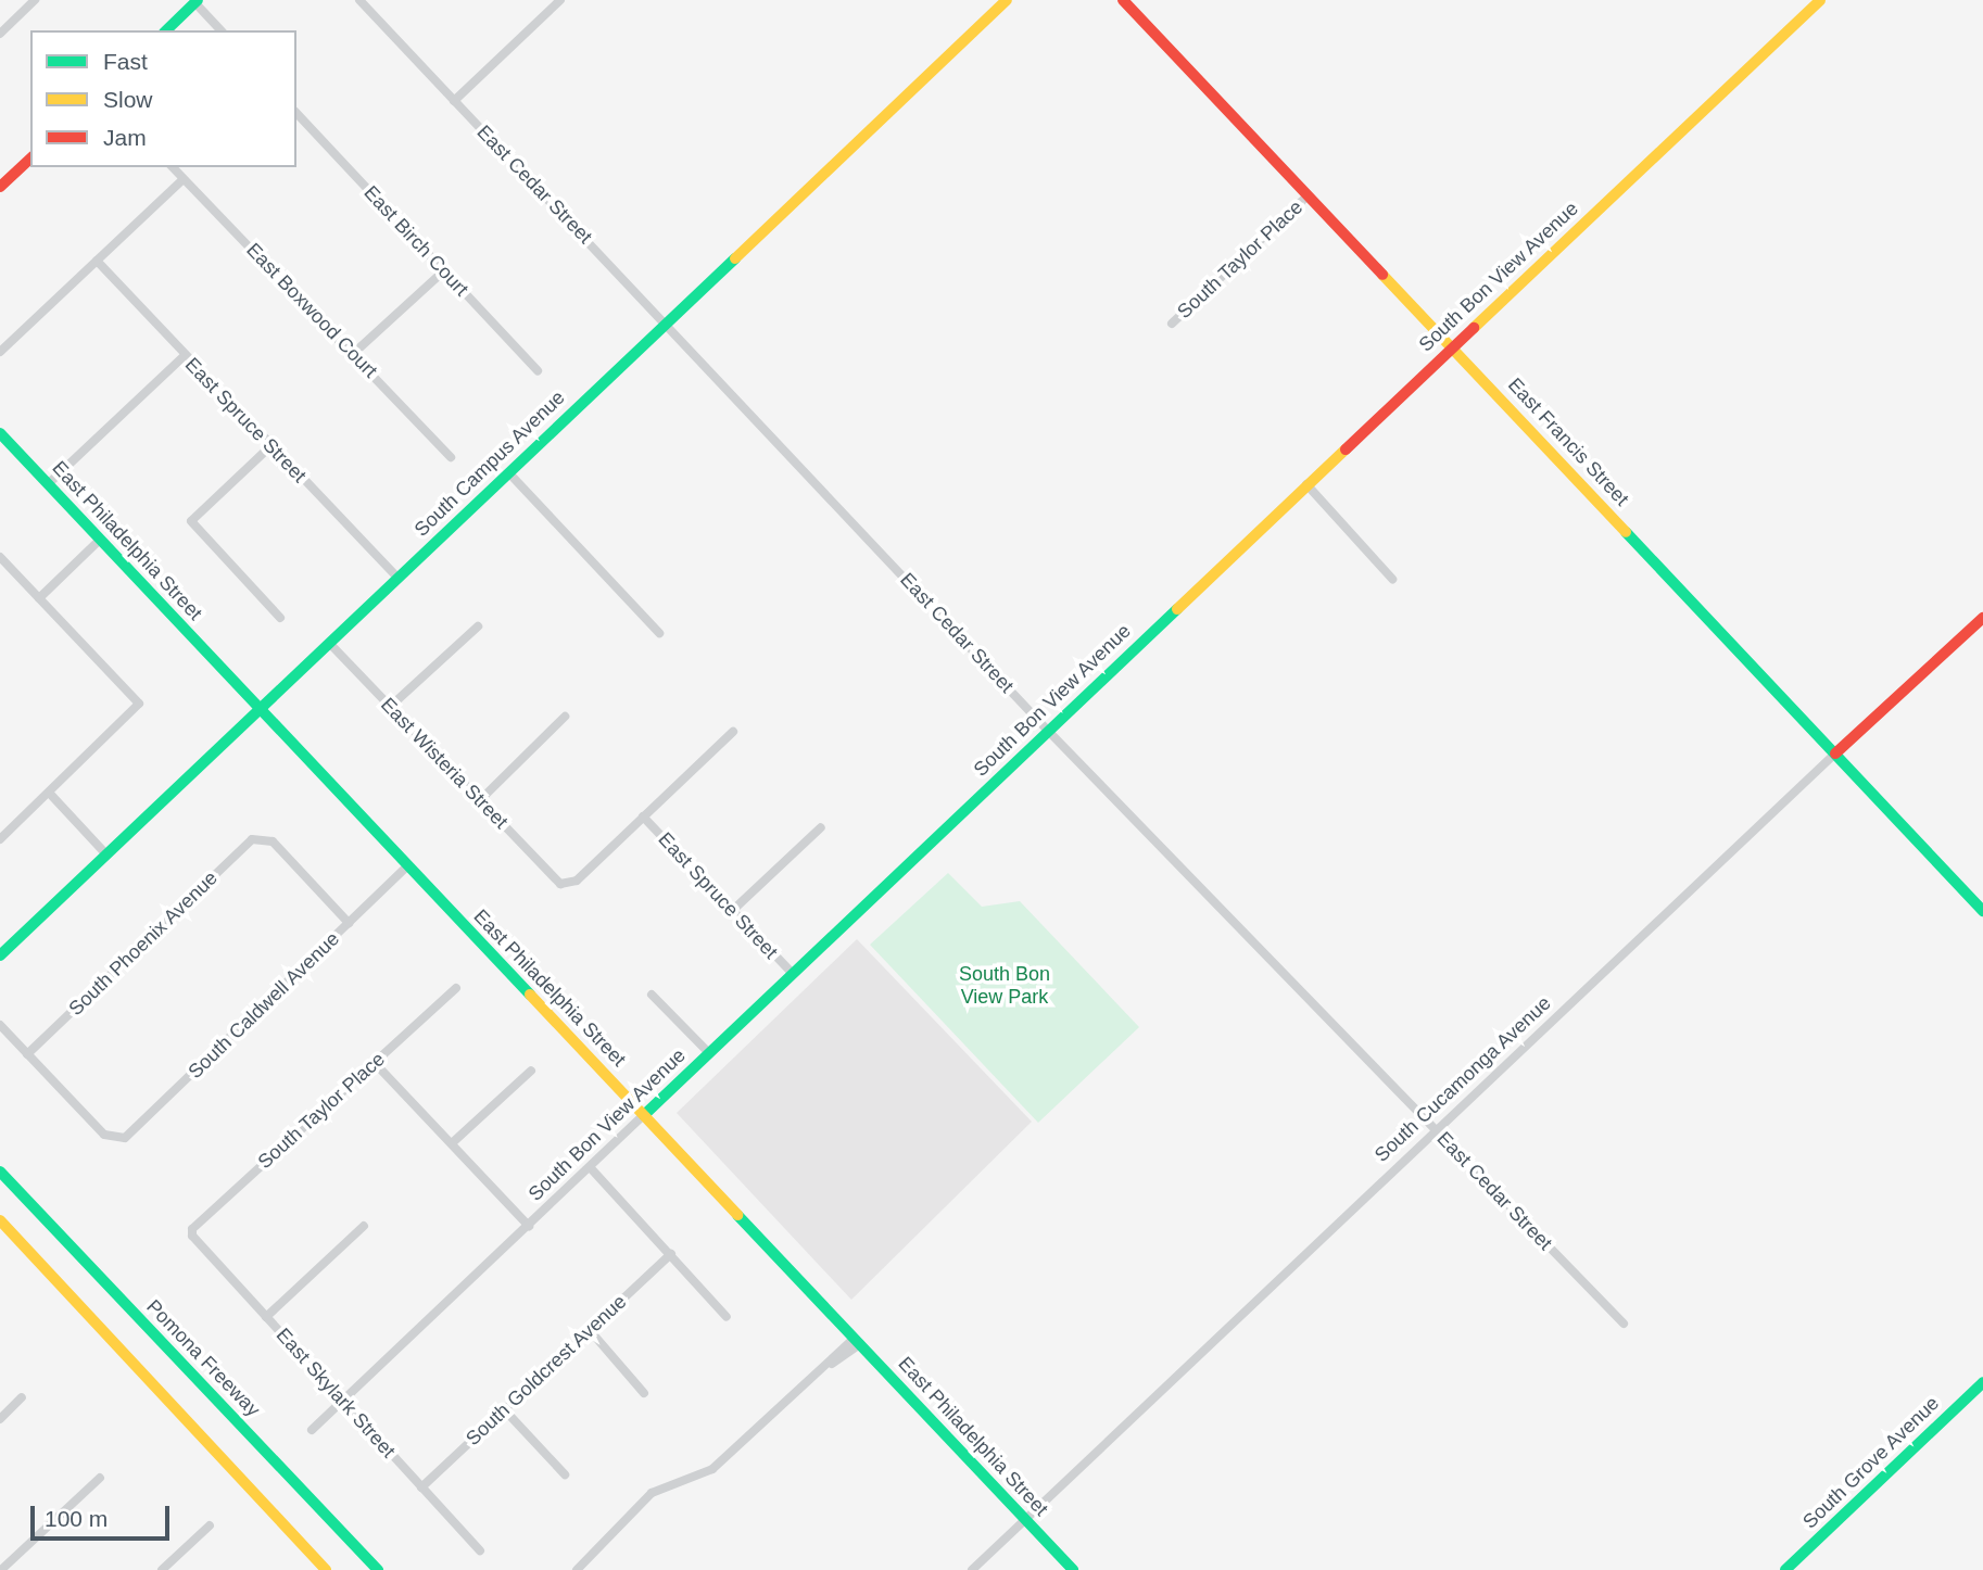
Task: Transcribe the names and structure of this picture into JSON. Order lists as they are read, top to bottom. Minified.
{"streets":{"main road":["South Bon View Avenue","East Francis Street","South Campus Avenue","East Philadelphia Street","South Cucamonga Avenue","Pomona Freeway","South Grove Avenue"],"street":["East Cedar Street","East Birch Court","South Taylor Place","East Boxwood Court","East Spruce Street","East Wisteria Street","South Phoenix Avenue","South Caldwell Avenue","South Goldcrest Avenue","East Skylark Street"]},"crossings":[["East Cedar Street","South Bon View Avenue"],["East Cedar Street","South Campus Avenue"],["East Cedar Street","South Cucamonga Avenue"],["South Taylor Place","East Francis Street"],["South Taylor Place","East Skylark Street"],["South Bon View Avenue","East Spruce Street"],["South Bon View Avenue","East Francis Street"],["South Bon View Avenue","East Philadelphia Street"],["South Bon View Avenue","East Skylark Street"],["East Spruce Street","South Campus Avenue"],["East Spruce Street","East Wisteria Street"],["East Francis Street","South Cucamonga Avenue"],["South Campus Avenue","East Philadelphia Street"],["South Campus Avenue","East Wisteria Street"],["East Philadelphia Street","South Caldwell Avenue"],["East Philadelphia Street","South Cucamonga Avenue"],["South Phoenix Avenue","South Caldwell Avenue"],["South Goldcrest Avenue","East Skylark Street"]],"parks":["South Bon View Park"],"legend":["Fast","Slow","Jam"],"scale_bar":"100 m"}
